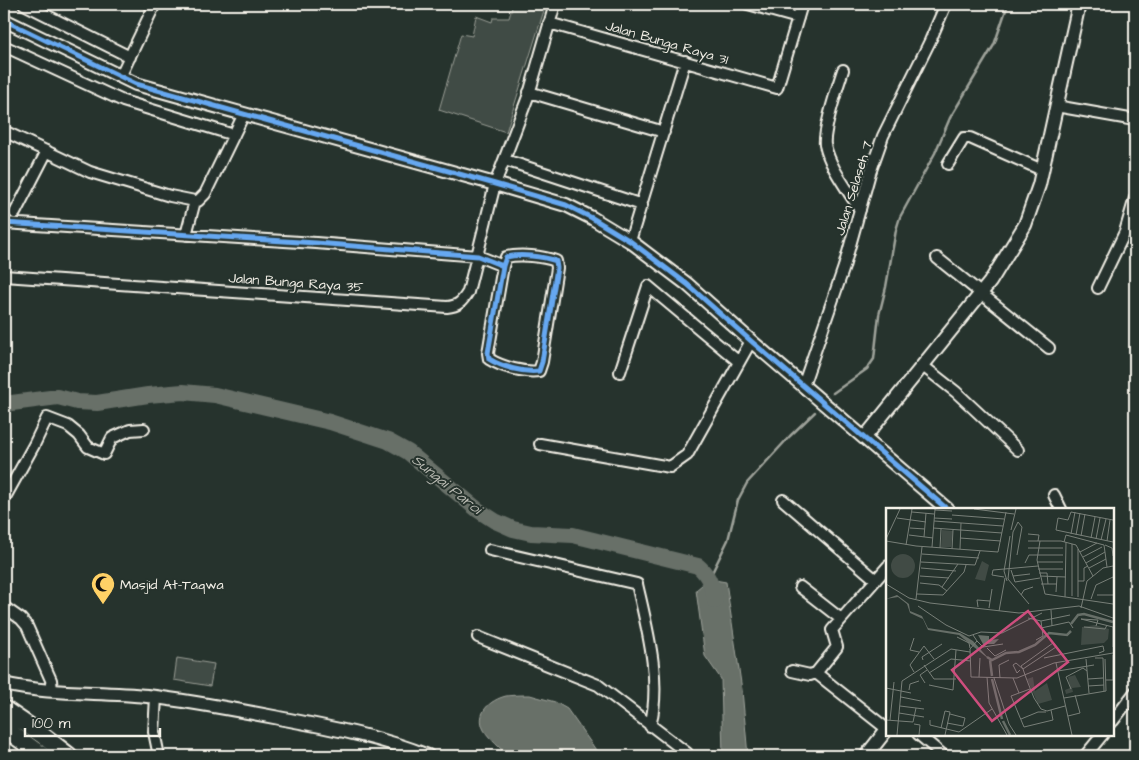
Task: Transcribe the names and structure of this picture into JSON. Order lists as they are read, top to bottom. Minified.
{"streets":{"street":["Jalan Bunga Raya 31","Jalan Selaseh 7","Jalan Bunga Raya 35"]},"crossings":[["Jalan Bunga Raya 31","Jalan Bunga Raya 35"]],"water":["Sungai Paroi"],"places":{"mosque":["Masjid At-Taqwa"]},"scale_bar":"100 m"}
